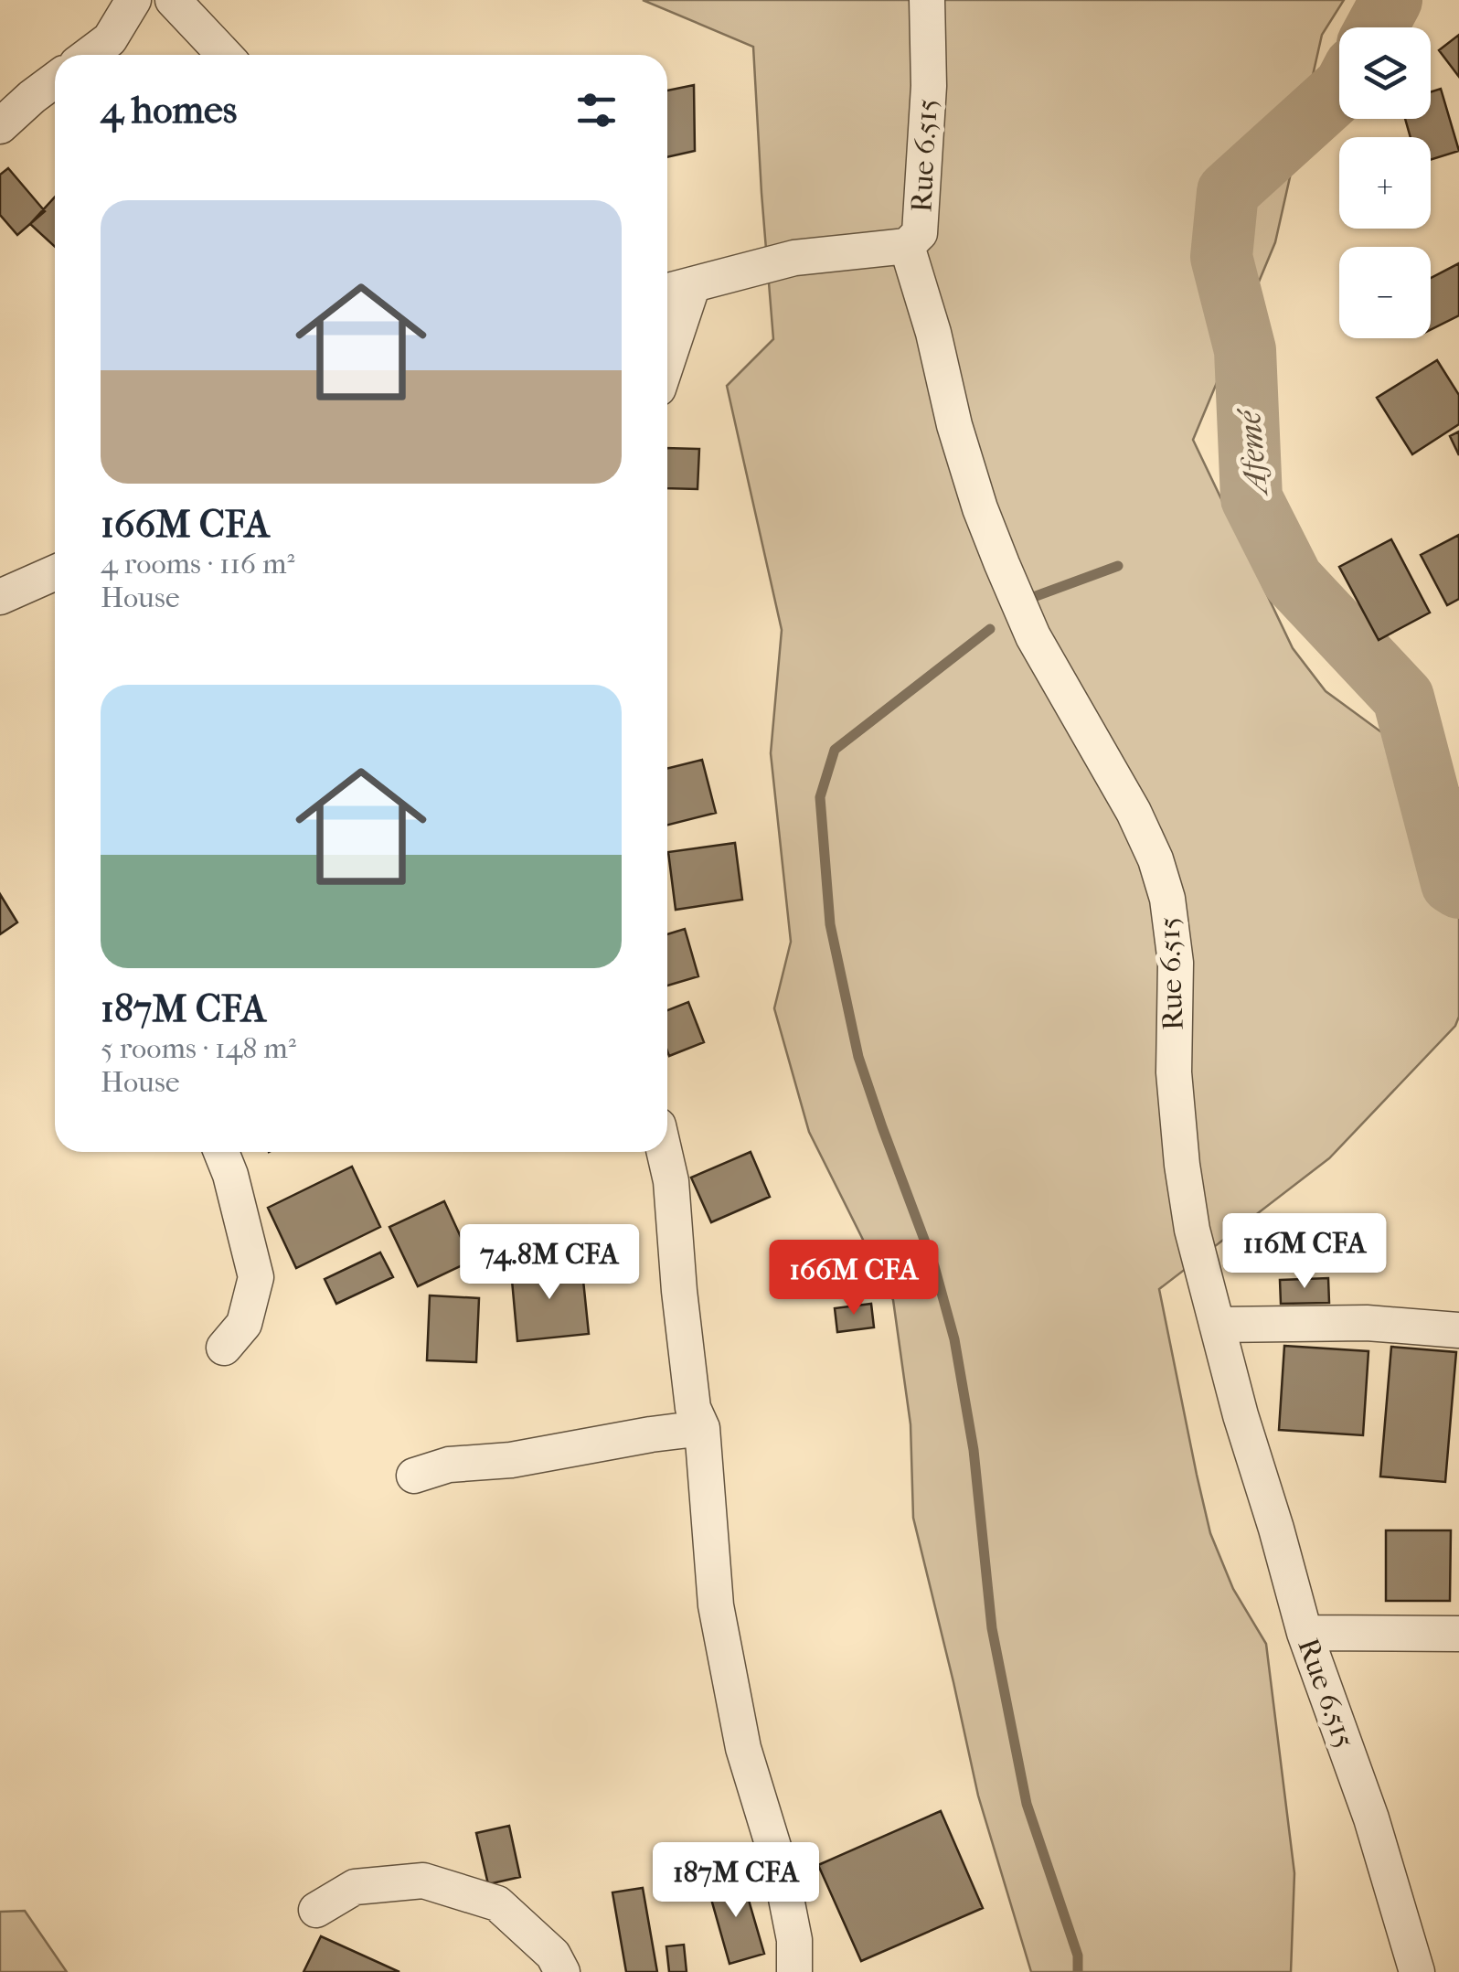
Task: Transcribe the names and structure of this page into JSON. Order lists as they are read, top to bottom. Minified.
{"streets":{"street":["Rue 6.515"]},"water":["Afemé"],"page":{"map_buttons":["+","−"],"heading":"4 homes","list":[{"name":"166M CFA","note":"4 rooms · 116 m² · House"},{"name":"187M CFA","note":"5 rooms · 148 m² · House"}],"price":["116M CFA","74.8M CFA","166M CFA","187M CFA"]}}
